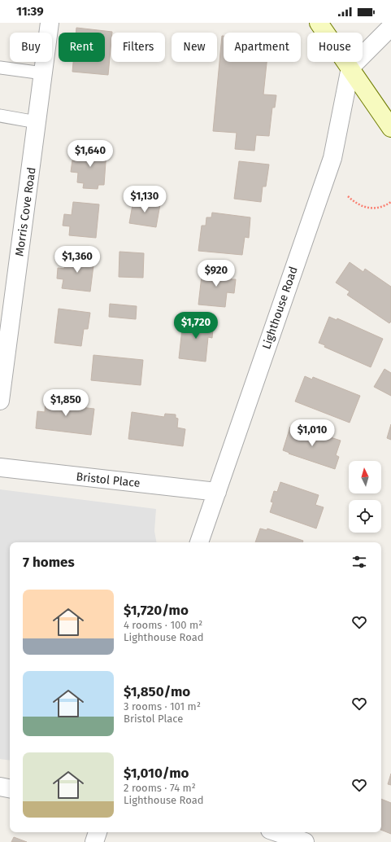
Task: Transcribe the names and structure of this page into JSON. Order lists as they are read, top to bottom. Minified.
{"streets":{"street":["Morris Cove Road","Lighthouse Road","Bristol Place"]},"crossings":[["Lighthouse Road","Bristol Place"]],"north":"top","page":{"status":"11:39","chip":["Buy","Rent","Filters","New","Apartment","House"],"price":["$1,640","$1,130","$1,360","$920","$1,720","$1,850","$1,010"],"heading":"7 homes","list":[{"name":"$1,720/mo","note":"4 rooms · 100 m² · Lighthouse Road"},{"name":"$1,850/mo","note":"3 rooms · 101 m² · Bristol Place"},{"name":"$1,010/mo","note":"2 rooms · 74 m² · Lighthouse Road"}]}}
